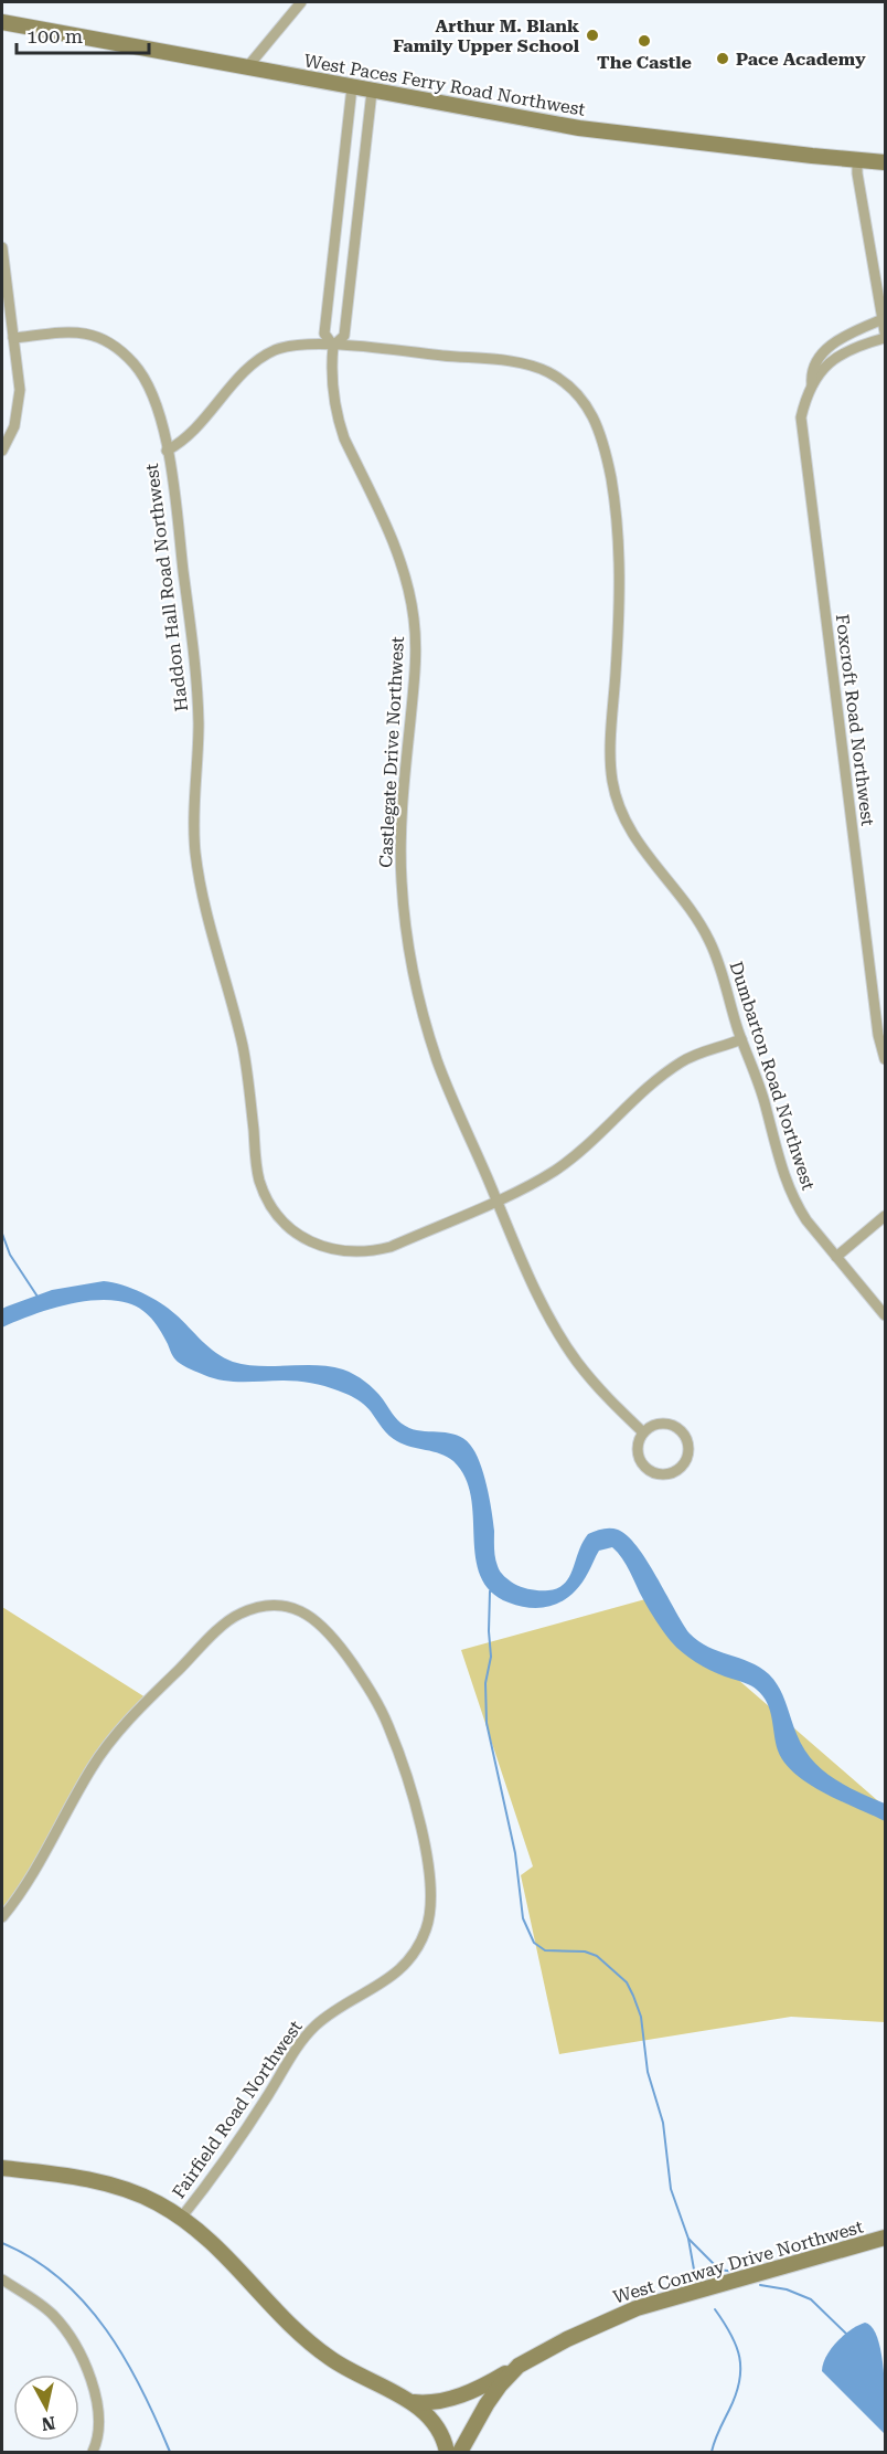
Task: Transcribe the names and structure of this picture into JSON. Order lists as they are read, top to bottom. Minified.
{"streets":{"street":["West Paces Ferry Road Northwest","Haddon Hall Road Northwest","Foxcroft Road Northwest","Castlegate Drive Northwest","Dumbarton Road Northwest","Fairfield Road Northwest","West Conway Drive Northwest"]},"crossings":[["West Paces Ferry Road Northwest","Castlegate Drive Northwest"],["Haddon Hall Road Northwest","Castlegate Drive Northwest"],["Haddon Hall Road Northwest","Dumbarton Road Northwest"],["Castlegate Drive Northwest","Dumbarton Road Northwest"]],"places":["Arthur M. Blank Family Upper School","The Castle","Pace Academy"],"scale_bar":"100 m","north":"bottom"}
